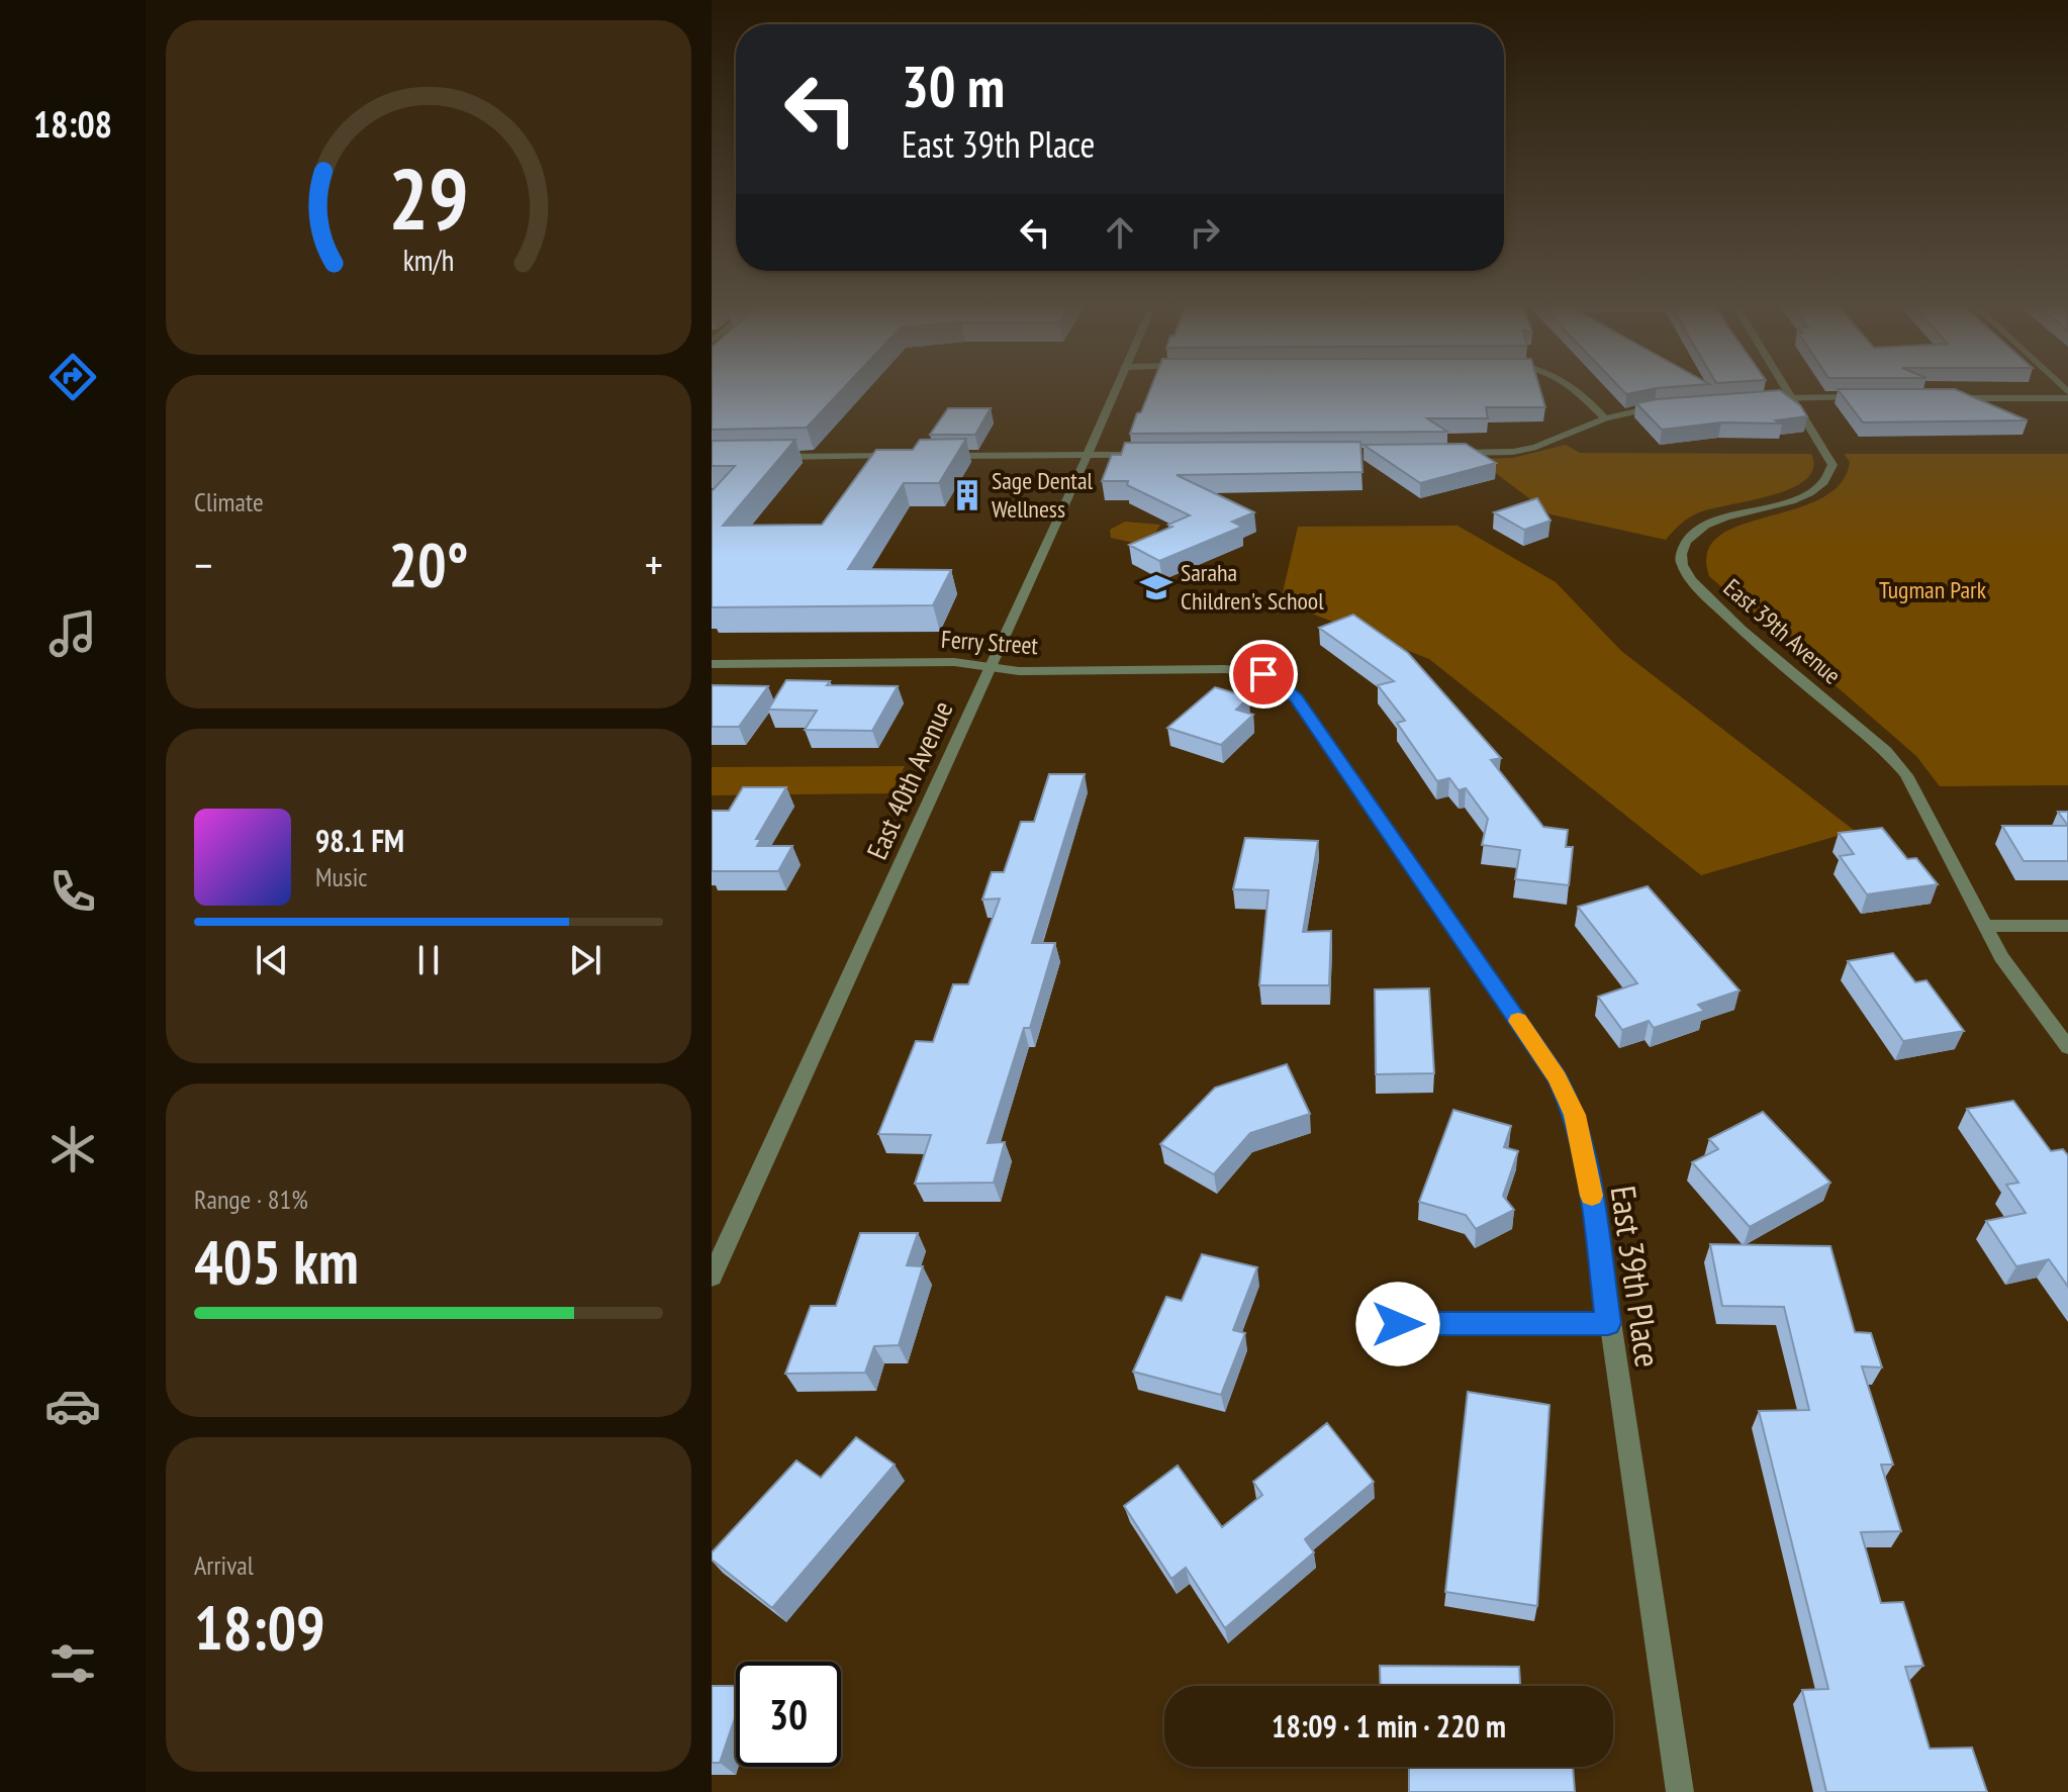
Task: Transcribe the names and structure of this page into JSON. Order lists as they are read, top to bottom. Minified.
{"streets":{"street":["East 39th Avenue","Ferry Street","East 40th Avenue","East 39th Place"]},"crossings":[["Ferry Street","East 40th Avenue"],["Ferry Street","East 39th Place"]],"parks":["Tugman Park"],"places":{"building":["Sage Dental Wellness"],"school or university":["Saraha Children's School"]},"page":{"tabs":"18:08","turn":["30 m","East 39th Place"],"tile":["Climate",["Range · 81%","405 km"],["Arrival","18:09"]],"heat":["−","20°","+"],"song":["98.1 FM","Music"],"limit":"30","trip":"18:09 · 1 min · 220 m","gauge":["29","km/h"]}}
